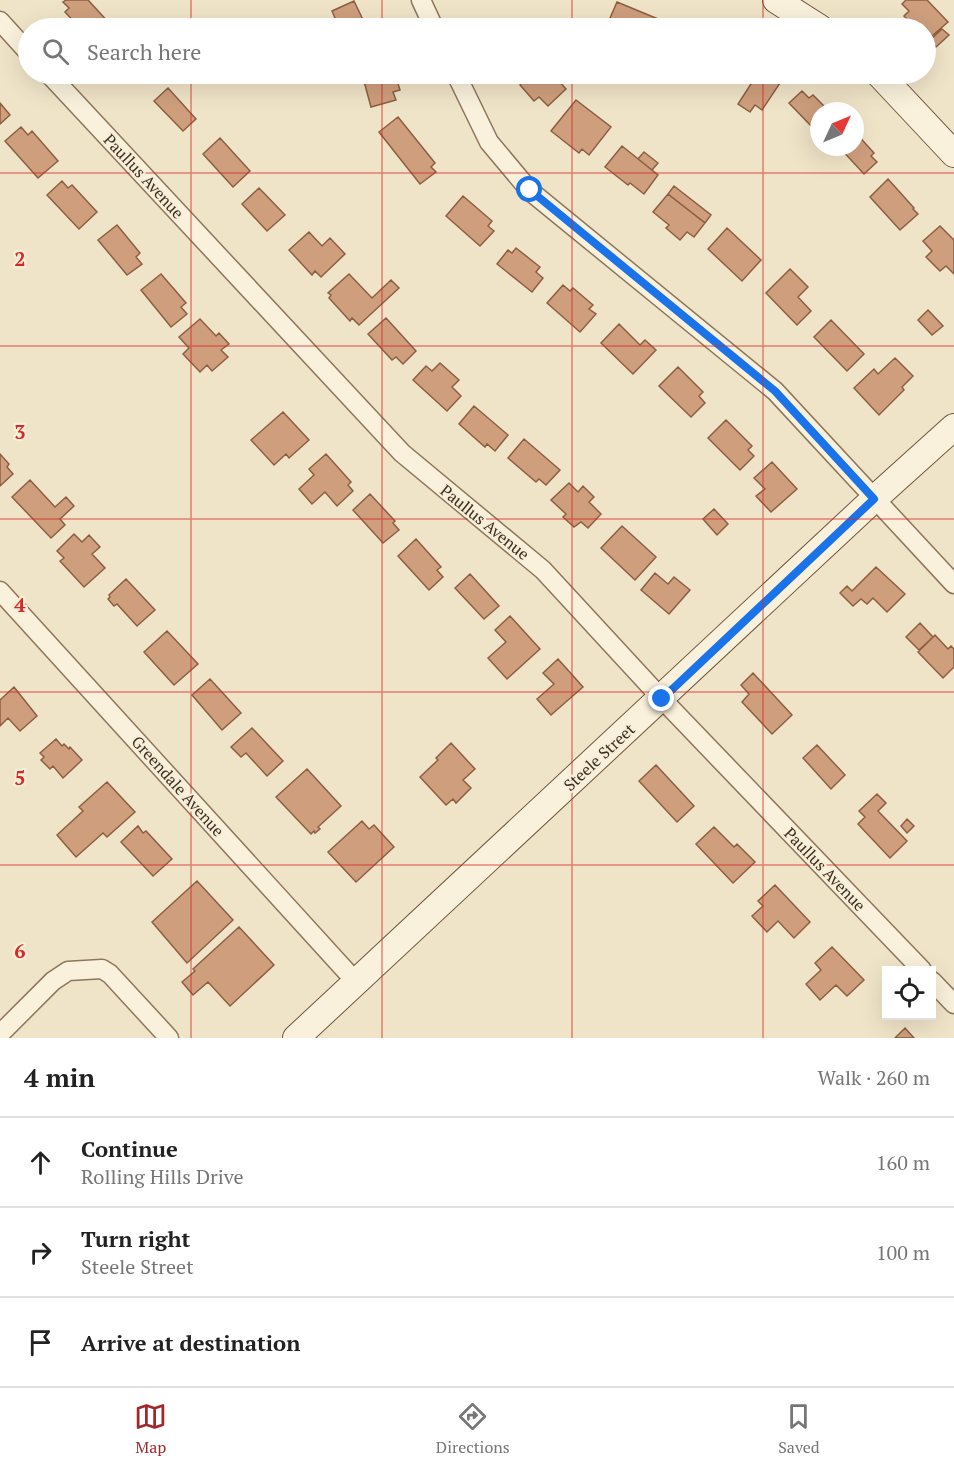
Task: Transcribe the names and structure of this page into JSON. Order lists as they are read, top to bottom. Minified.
{"streets":{"street":["Paullus Avenue","Steele Street","Greendale Avenue"]},"crossings":[["Paullus Avenue","Steele Street"],["Steele Street","Greendale Avenue"]],"north":"top right","page":{"search":"Search here","heading":["4 min","Walk · 260 m"],"list":[["Continue","Rolling Hills Drive","160 m"],["Turn right","Steele Street","100 m"],"Arrive at destination"],"nav":["Map","Directions","Saved"]},"grid":{"rows":["2","3","4","5","6"]}}
